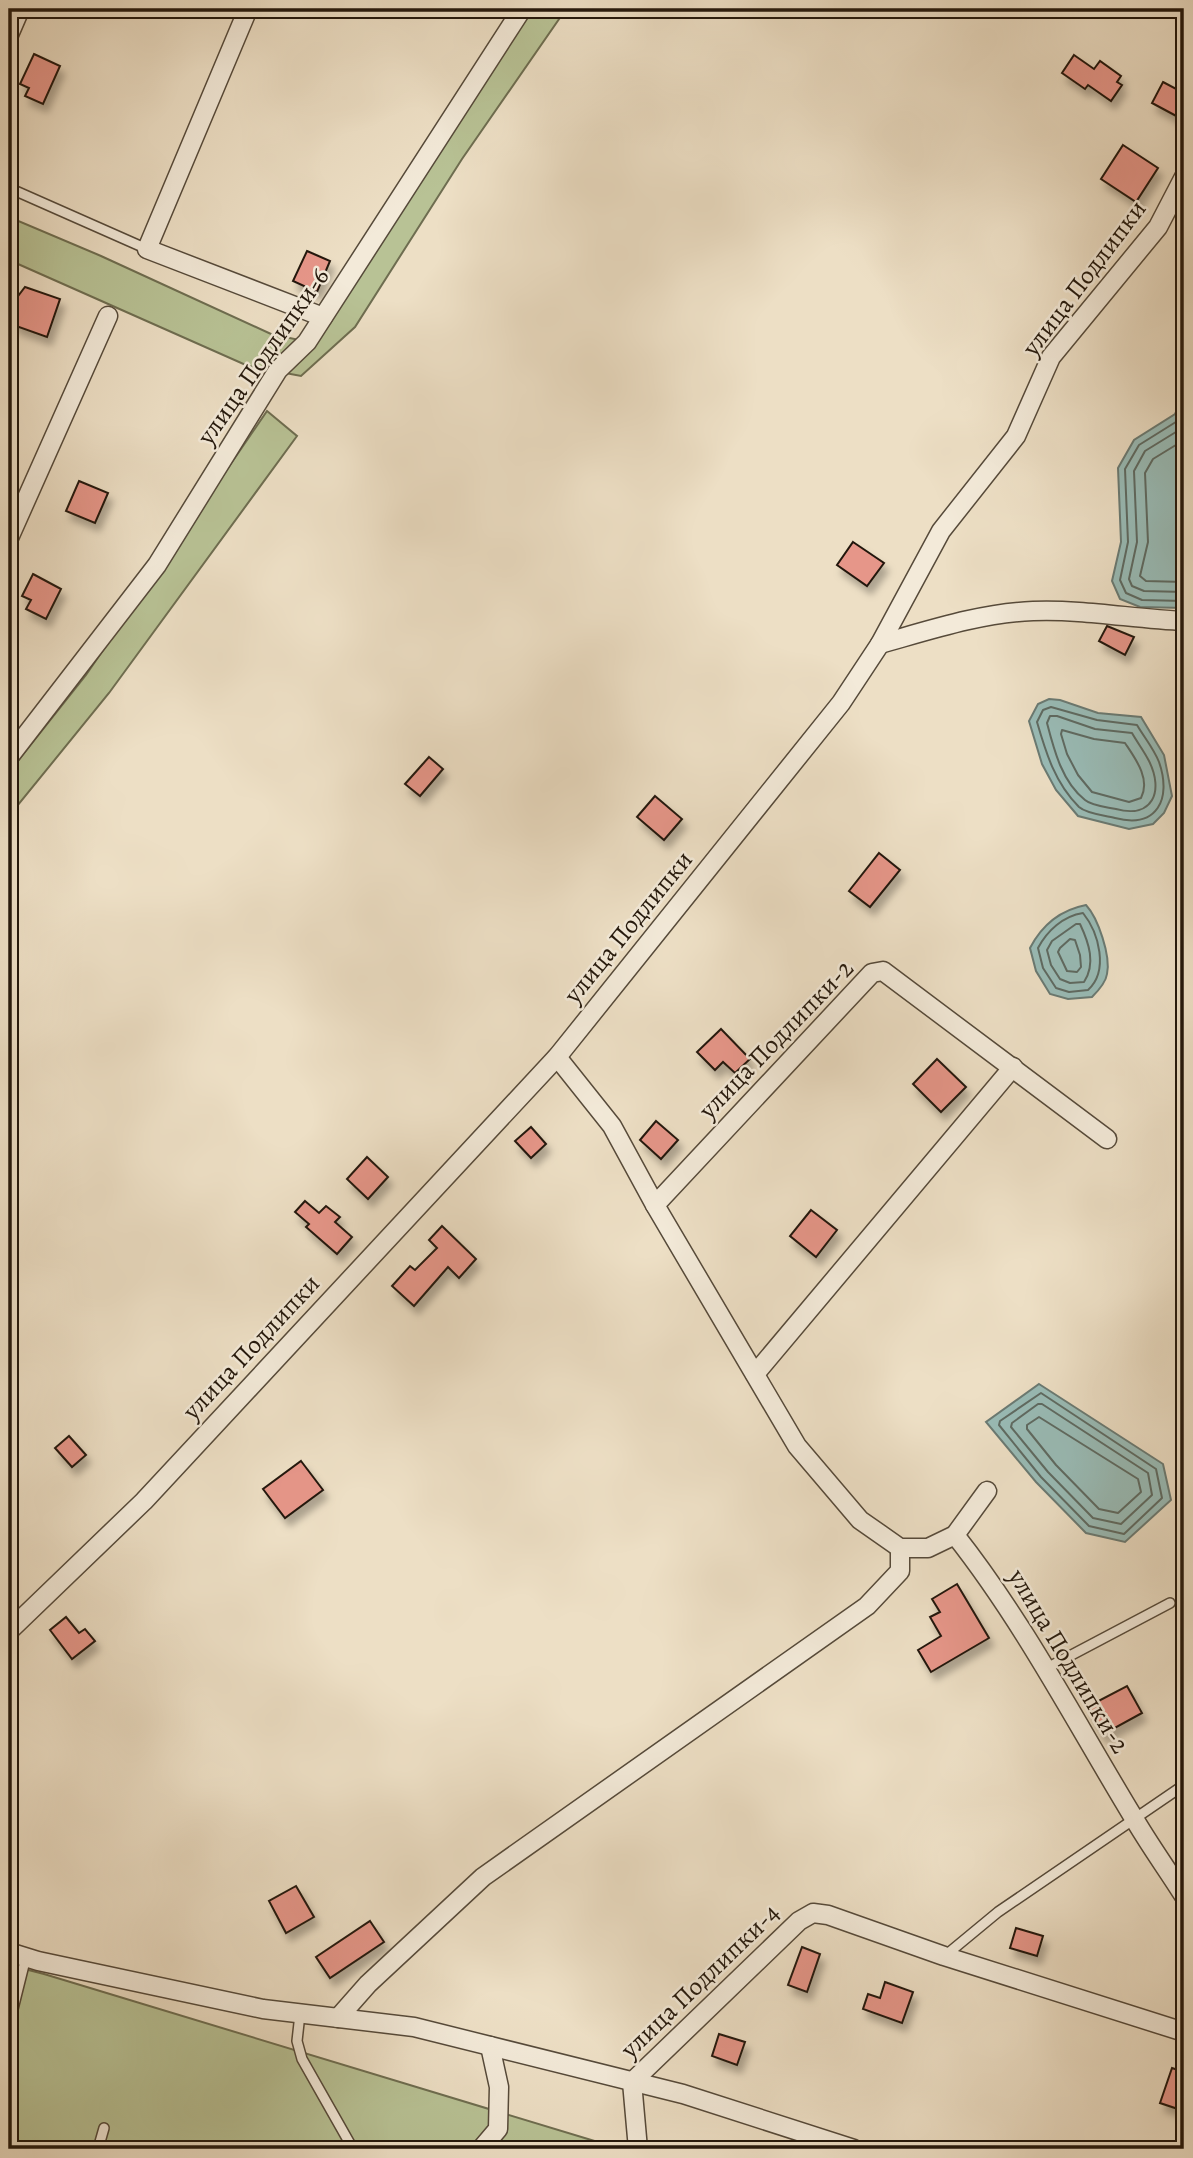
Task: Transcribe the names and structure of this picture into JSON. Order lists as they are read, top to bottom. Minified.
{"streets":{"street":["улица Подлипки","улица Подлипки-6","улица Подлипки-2","улица Подлипки-4"]}}
